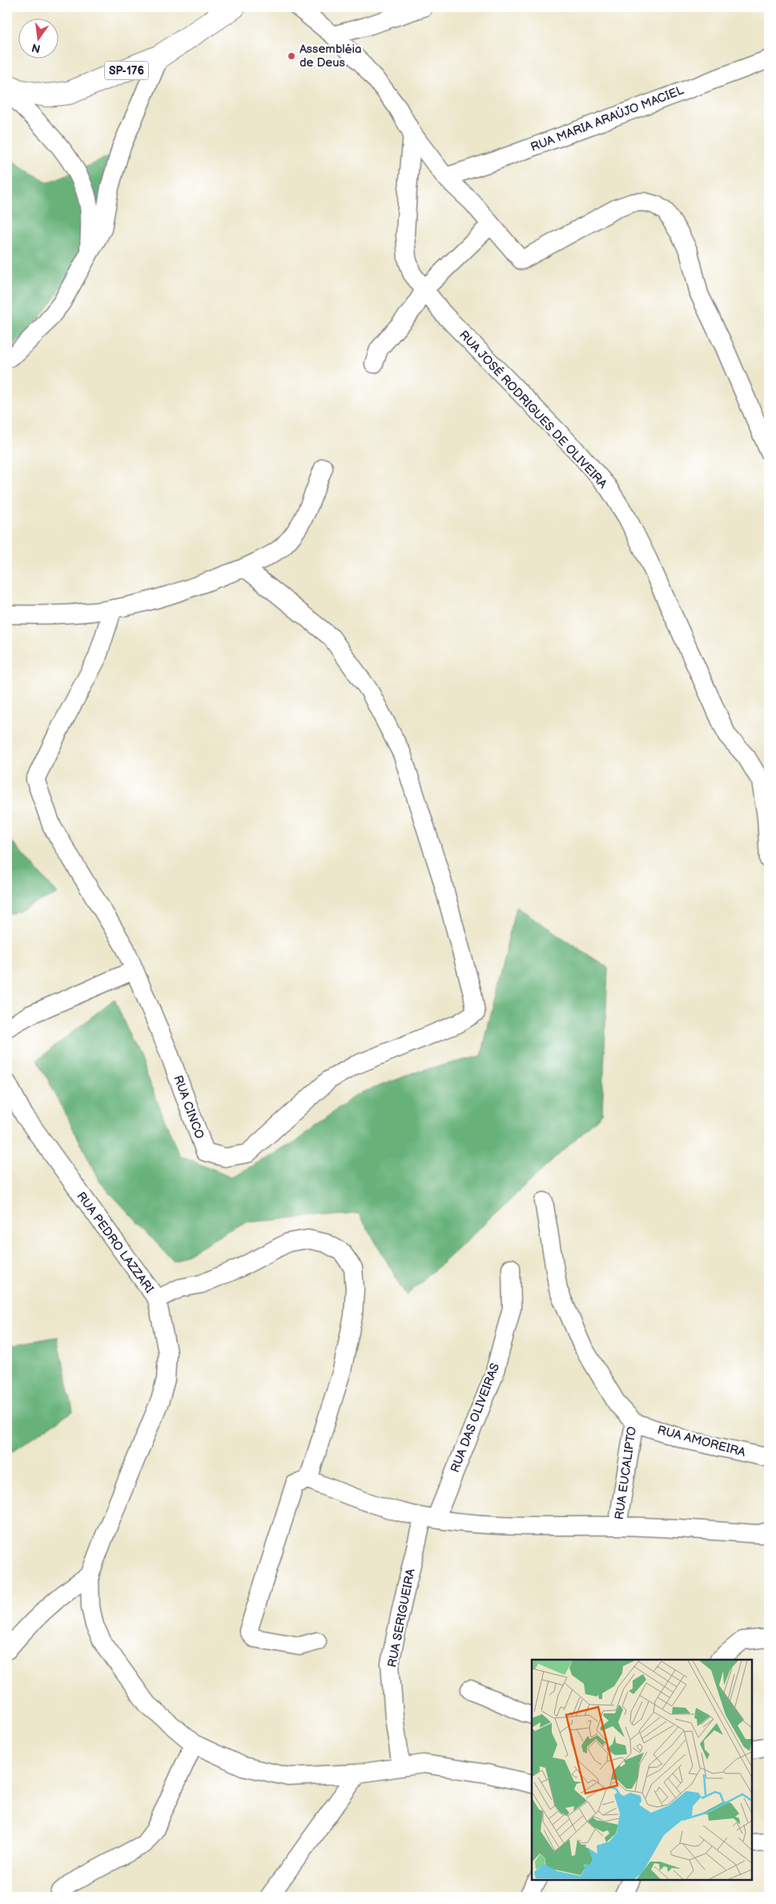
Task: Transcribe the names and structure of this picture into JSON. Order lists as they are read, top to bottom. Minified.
{"streets":{"main road":["SP-176"],"street":["RUA MARIA ARAÚJO MACIEL","RUA JOSÉ RODRIGUES DE OLIVEIRA","RUA CINCO","RUA PEDRO LAZZARI","RUA DAS OLIVEIRAS","RUA AMOREIRA","RUA EUCALIPTO","RUA SERIGUEIRA"]},"crossings":[["RUA DAS OLIVEIRAS","RUA SERIGUEIRA"],["RUA AMOREIRA","RUA EUCALIPTO"]],"places":["Assembléia de Deus"],"north":"bottom"}
